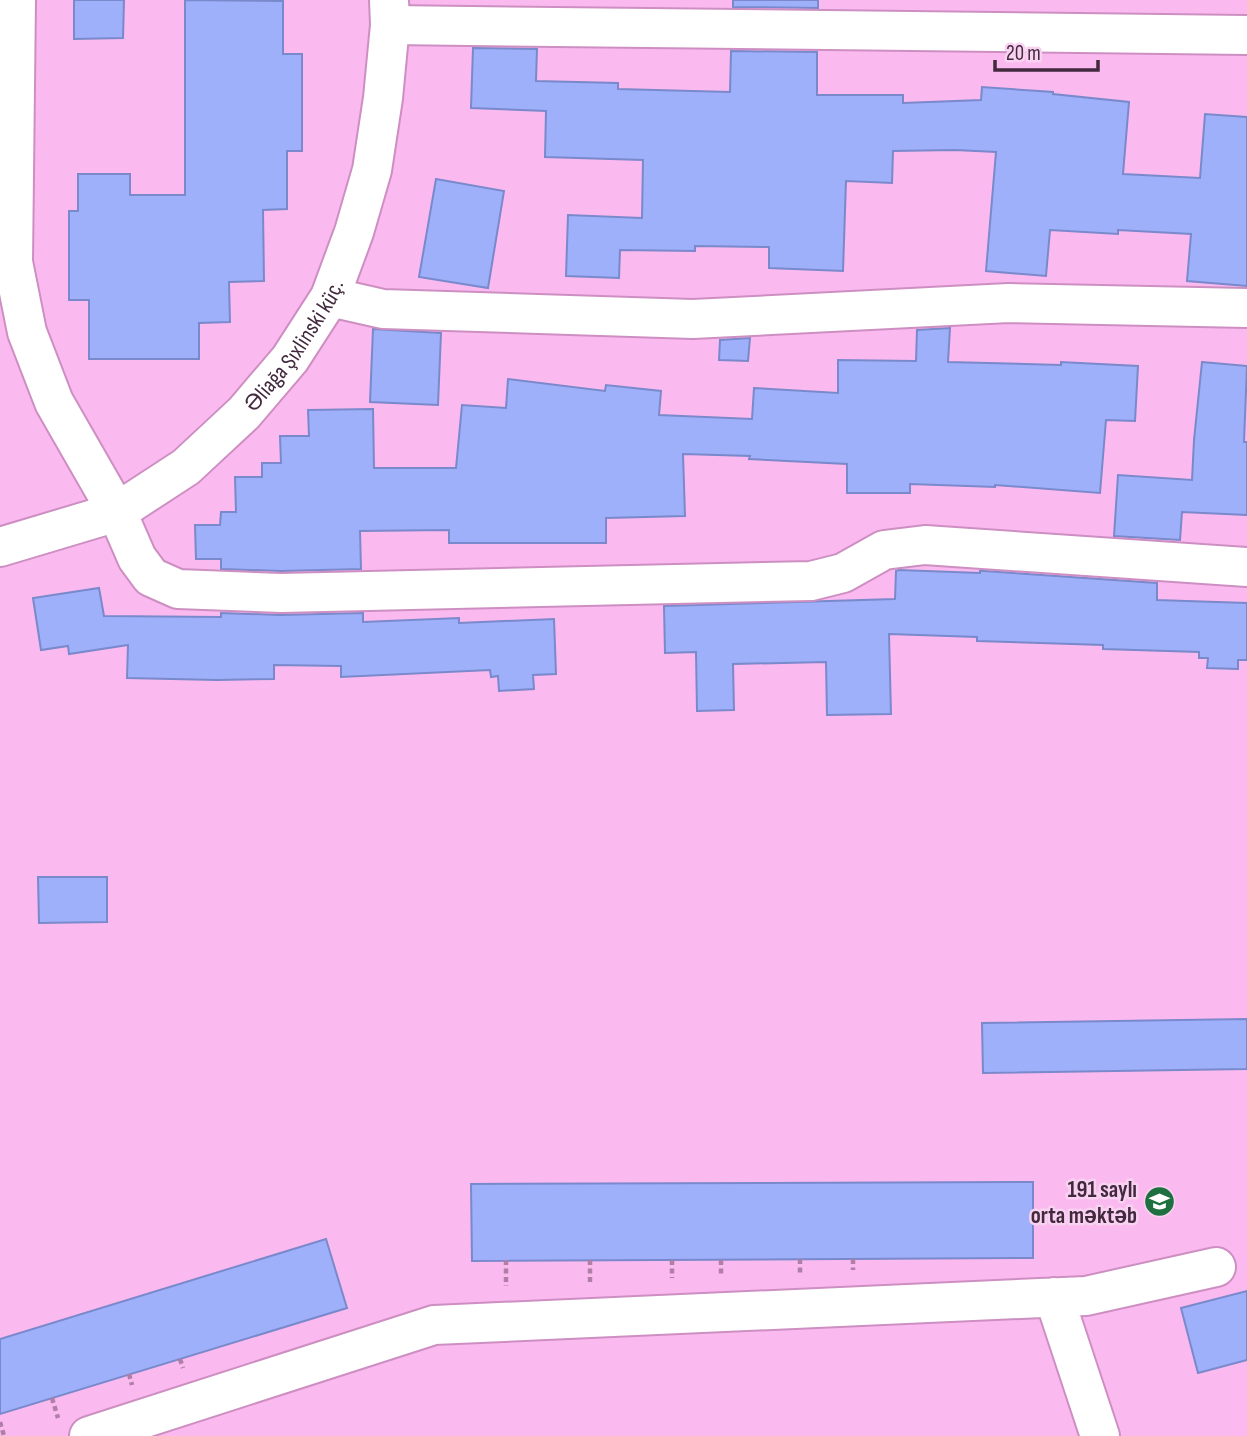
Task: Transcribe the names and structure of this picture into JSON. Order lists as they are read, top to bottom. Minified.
{"streets":{"street":["Əliağa Şıxlinski küç."]},"places":{"school or university":["191 saylı orta məktəb"]},"scale_bar":"20 m"}
